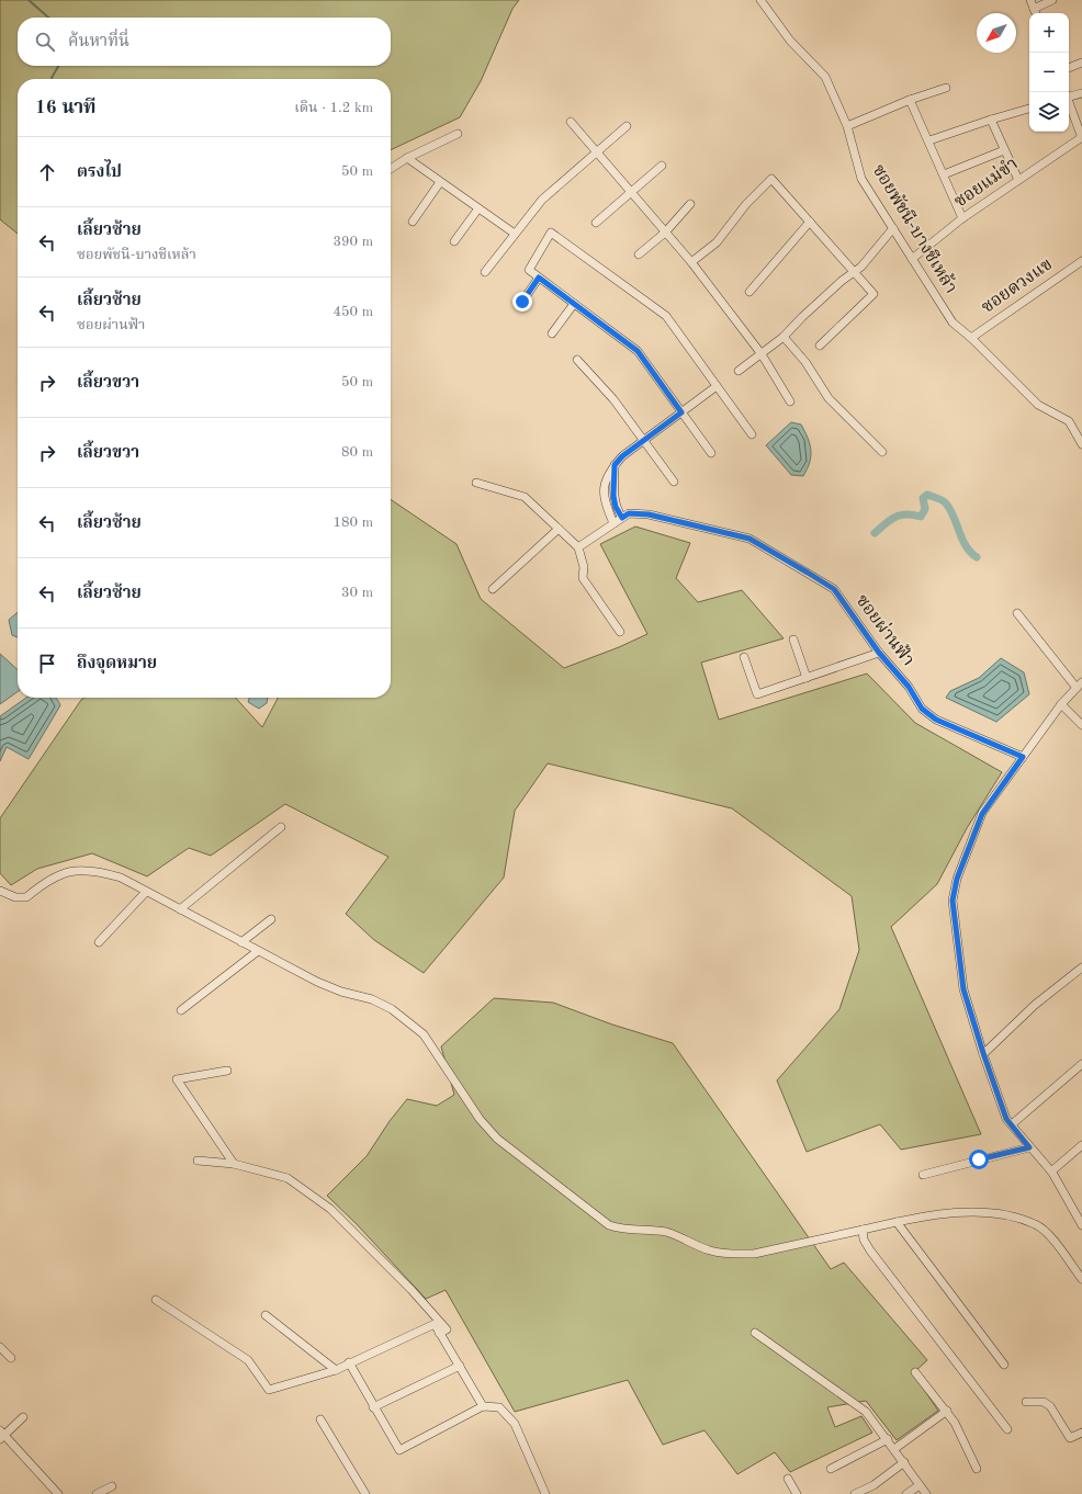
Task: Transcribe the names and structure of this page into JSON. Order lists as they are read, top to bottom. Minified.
{"streets":{"street":["ซอยแม่ขำ","ซอยพัชนี-บางชีเหล้า","ซอยดวงแข","ซอยผ่านฟ้า"]},"crossings":[["ซอยแม่ขำ","ซอยพัชนี-บางชีเหล้า"],["ซอยพัชนี-บางชีเหล้า","ซอยดวงแข"]],"north":"bottom left","page":{"map_buttons":["+","−"],"search":"ค้นหาที่นี่","heading":["16 นาที","เดิน · 1.2 km"],"list":[["ตรงไป","50 m"],["เลี้ยวซ้าย","ซอยพัชนี-บางชีเหล้า","390 m"],["เลี้ยวซ้าย","ซอยผ่านฟ้า","450 m"],["เลี้ยวขวา","50 m"],["เลี้ยวขวา","80 m"],["เลี้ยวซ้าย","180 m"],["เลี้ยวซ้าย","30 m"],"ถึงจุดหมาย"]}}
